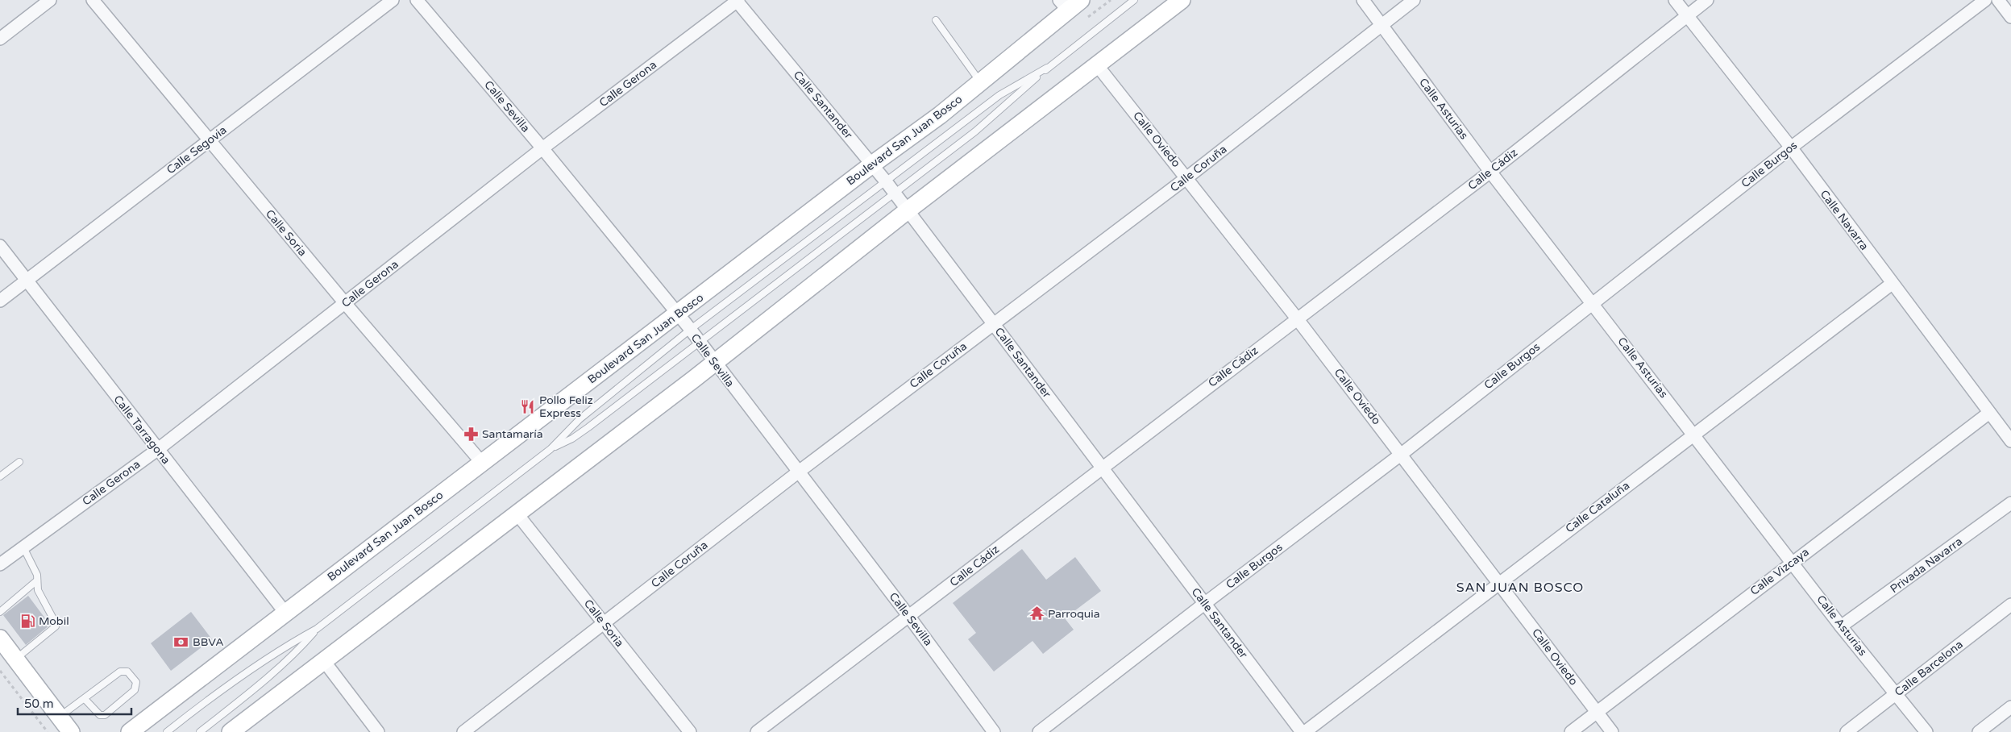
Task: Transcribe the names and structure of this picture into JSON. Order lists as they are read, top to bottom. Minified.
{"streets":{"street":["Calle Gerona","Calle Santander","Calle Sevilla","Calle Asturias","Calle Oviedo","Boulevard San Juan Bosco","Calle Segovia","Calle Burgos","Calle Coruña","Calle Cádiz","Calle Navarra","Calle Soria","Calle Tarragona","Calle Cataluña","Privada Navarra","Calle Vizcaya","Calle Barcelona"]},"crossings":[["Calle Gerona","Calle Santander"],["Calle Gerona","Calle Sevilla"],["Calle Gerona","Calle Soria"],["Calle Gerona","Calle Tarragona"],["Calle Santander","Boulevard San Juan Bosco"],["Calle Santander","Calle Burgos"],["Calle Santander","Calle Coruña"],["Calle Santander","Calle Cádiz"],["Calle Sevilla","Boulevard San Juan Bosco"],["Calle Sevilla","Calle Coruña"],["Calle Sevilla","Calle Cádiz"],["Calle Asturias","Calle Burgos"],["Calle Asturias","Calle Coruña"],["Calle Asturias","Calle Cádiz"],["Calle Asturias","Calle Cataluña"],["Calle Asturias","Privada Navarra"],["Calle Asturias","Calle Vizcaya"],["Calle Asturias","Calle Barcelona"],["Calle Oviedo","Calle Burgos"],["Calle Oviedo","Calle Coruña"],["Calle Oviedo","Calle Cádiz"],["Calle Oviedo","Calle Cataluña"],["Calle Oviedo","Calle Vizcaya"],["Boulevard San Juan Bosco","Calle Soria"],["Boulevard San Juan Bosco","Calle Tarragona"],["Calle Segovia","Calle Soria"],["Calle Segovia","Calle Tarragona"],["Calle Burgos","Calle Navarra"],["Calle Coruña","Calle Soria"],["Calle Cádiz","Calle Navarra"],["Calle Navarra","Calle Cataluña"],["Calle Navarra","Calle Vizcaya"]],"districts":["SAN JUAN BOSCO"],"places":{"restaurant":["Pollo Feliz Express"],"pharmacy":["Santamaría"],"temple":["Parroquia"],"fuel station":["Mobil"],"bank":["BBVA"]},"scale_bar":"50 m"}
